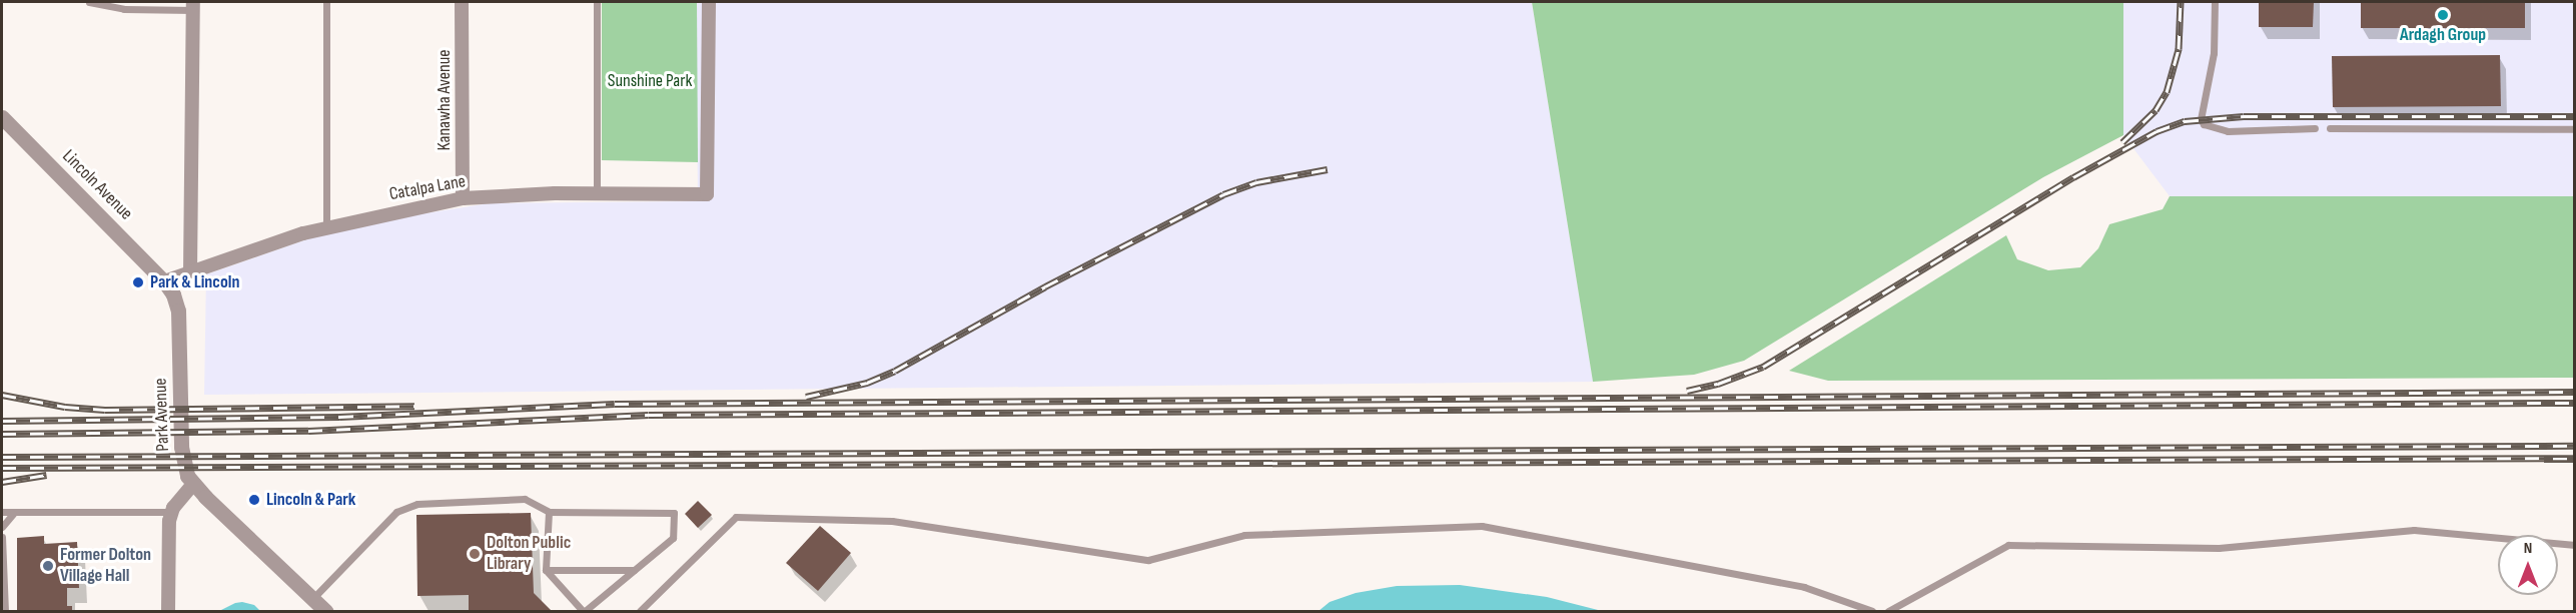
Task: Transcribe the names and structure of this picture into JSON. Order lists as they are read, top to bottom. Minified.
{"streets":{"street":["Kanawha Avenue","Lincoln Avenue","Catalpa Lane","Park Avenue"]},"crossings":[["Kanawha Avenue","Catalpa Lane"],["Lincoln Avenue","Catalpa Lane"],["Lincoln Avenue","Park Avenue"],["Catalpa Lane","Park Avenue"]],"parks":["Sunshine Park"],"places":["Ardagh Group","Park & Lincoln","Lincoln & Park","Dolton Public Library","Former Dolton Village Hall"],"north":"top"}
